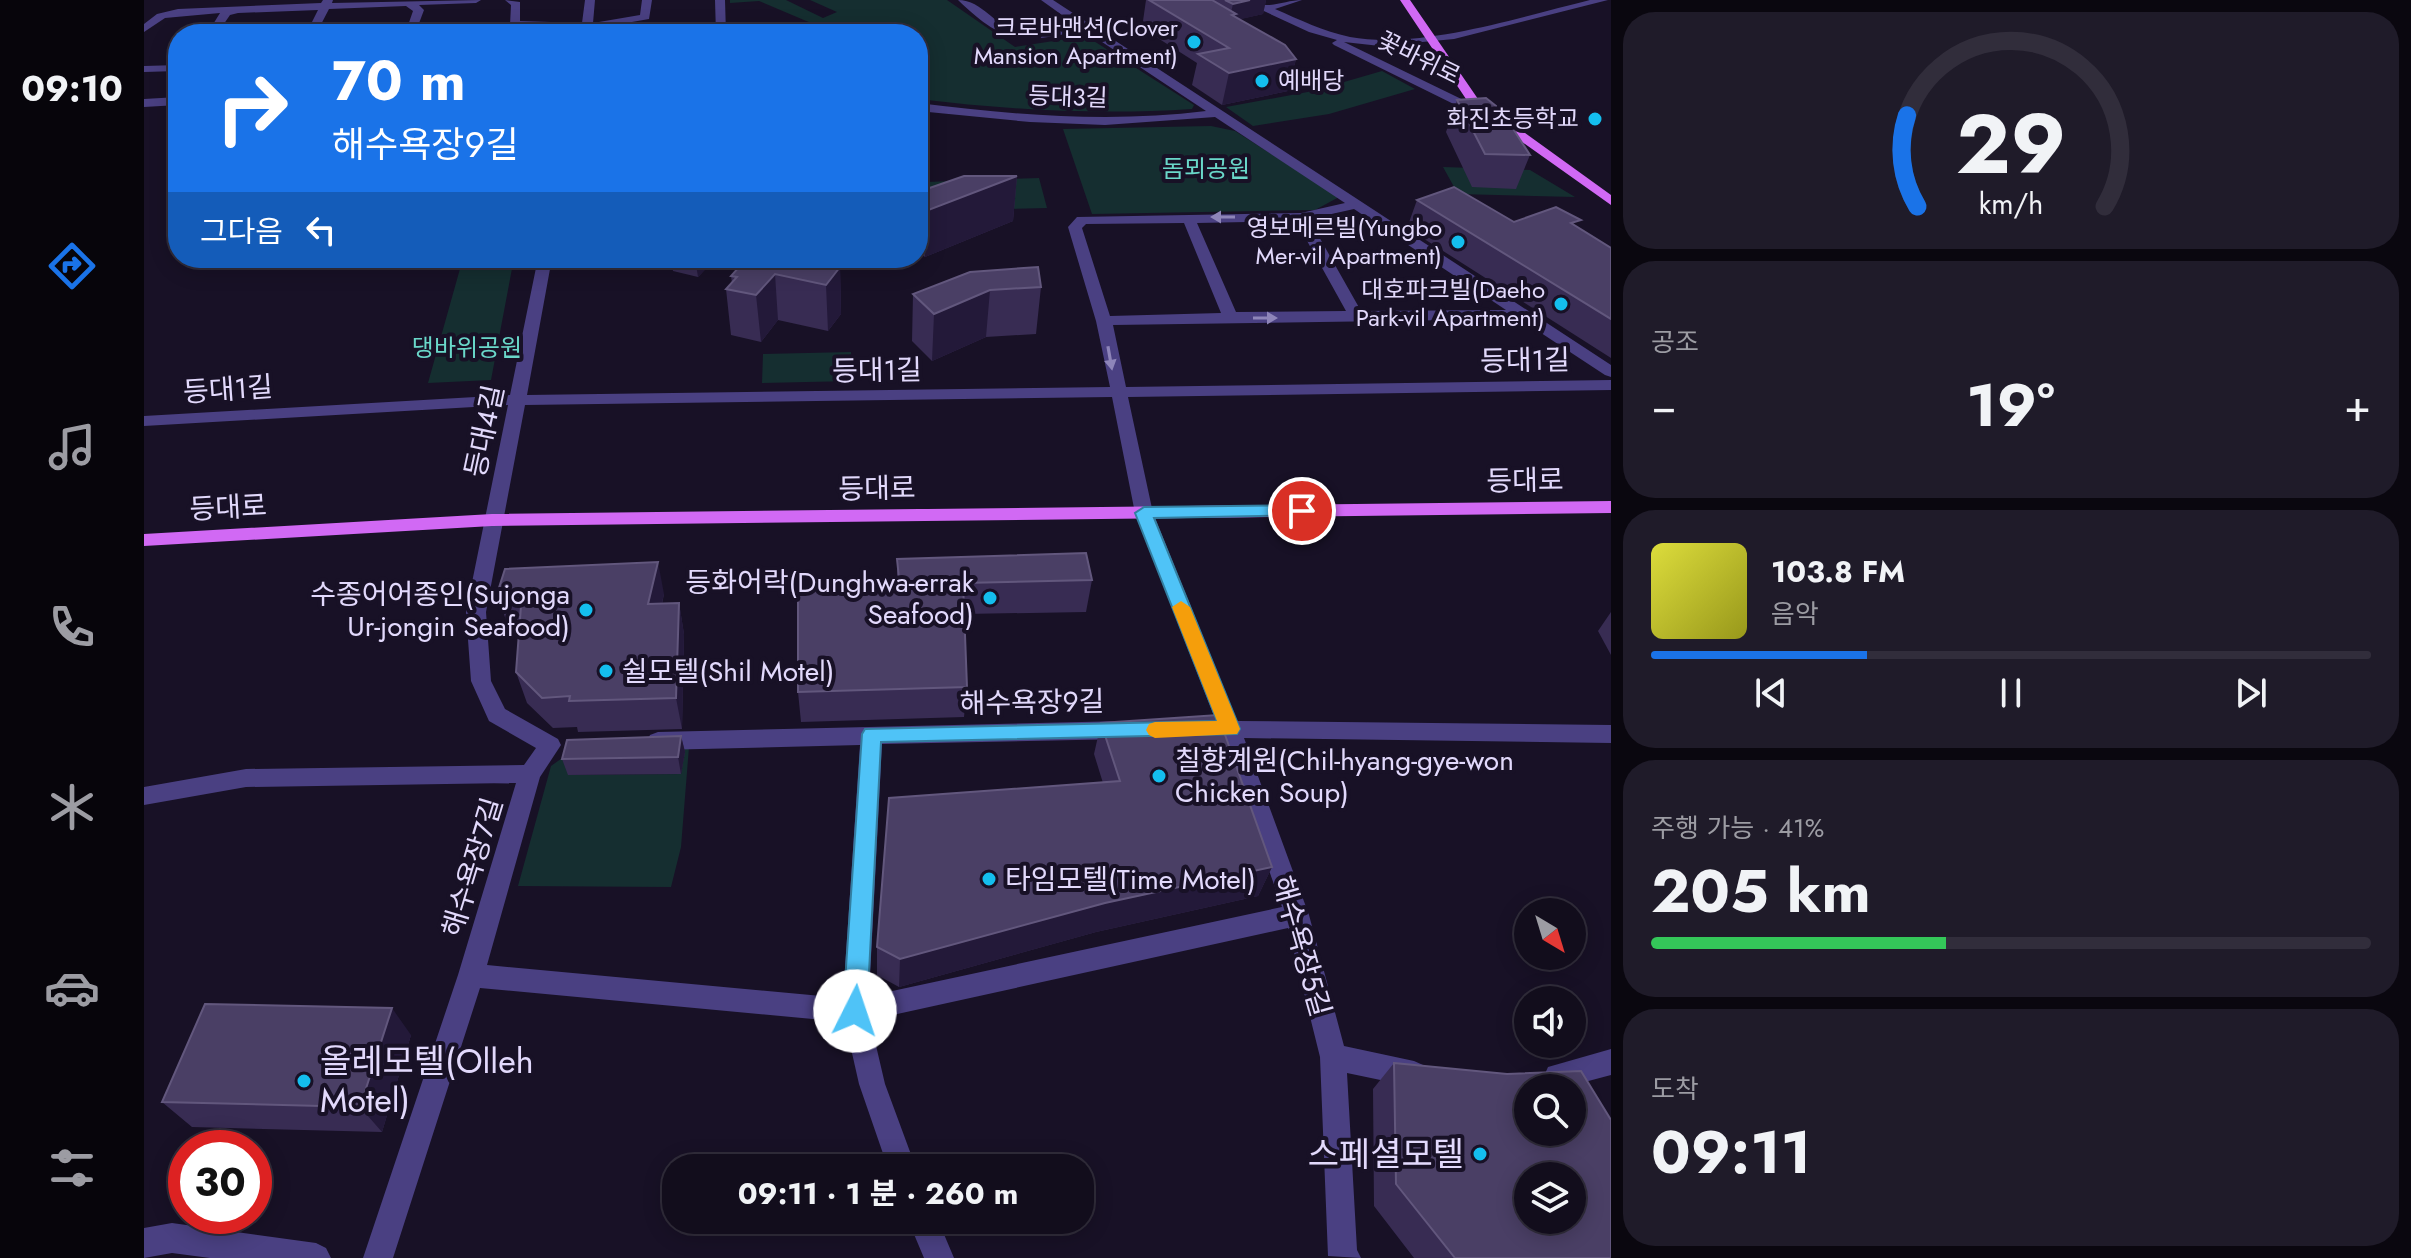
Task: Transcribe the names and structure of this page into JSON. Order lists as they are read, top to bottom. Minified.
{"streets":{"main road":["등대로"],"street":["꽃바위로","등대3길","등대1길","등대4길","해수욕장9길","해수욕장7길","해수욕장5길"]},"crossings":[["등대1길","등대4길"],["등대1길","해수욕장5길"],["등대4길","등대로"],["등대4길","해수욕장7길"],["등대로","해수욕장7길"],["등대로","해수욕장5길"]],"parks":["돔뫼공원","댕바위공원"],"places":["크로바맨션(Clover Mansion Apartment)","예배당","화진초등학교","영보메르빌(Yungbo Mer-vil Apartment)","대호파크빌(Daeho Park-vil Apartment)","등화어락(Dunghwa-errak Seafood)","수종어어종인(Sujonga Ur-jongin Seafood)","쉴모텔(Shil Motel)","칠향계원(Chil-hyang-gye-won Chicken Soup)","타임모텔(Time Motel)","올레모텔(Olleh Motel)","스페셜모텔"],"north":"bottom right","page":{"tabs":"09:10","turn":["70 m","해수욕장9길"],"then":"그다음","tile":["공조",["주행 가능 · 41%","205 km"],["도착","09:11"]],"heat":["−","19°","+"],"song":["103.8 FM","음악"],"limit":"30","trip":"09:11 · 1 분 · 260 m","gauge":["29","km/h"]}}
